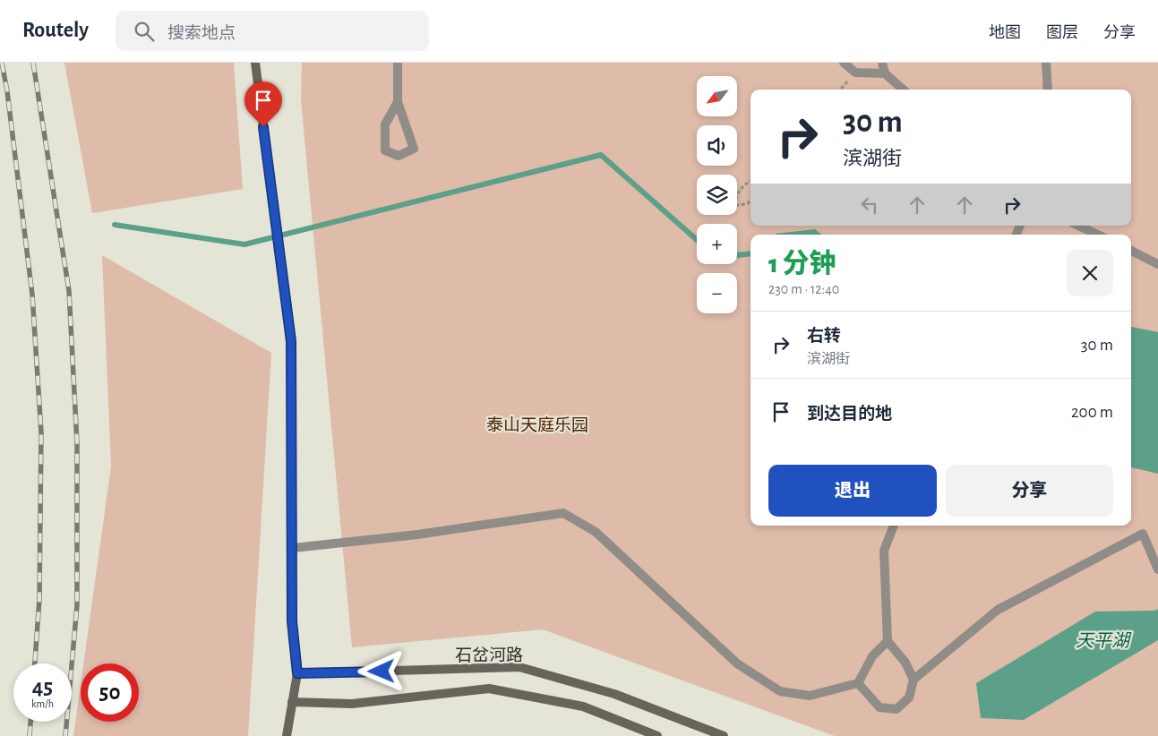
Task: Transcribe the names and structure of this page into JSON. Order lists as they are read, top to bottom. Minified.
{"streets":{"main road":["石岔河路"]},"water":["天平湖"],"parks":["泰山天庭乐园"],"north":"bottom left","page":{"header":"Routely","search":"搜索地点","nav":["地图","图层","分享"],"map_buttons":["+","−"],"turn":["30 m","滨湖街"],"heading":["1 分钟","230 m · 12:40"],"list":[{"name":"右转","note":"滨湖街","value":"30 m"},{"name":"到达目的地","value":"200 m"}],"buttons":["退出","分享"],"speed":"45 km/h","limit":"50"}}
